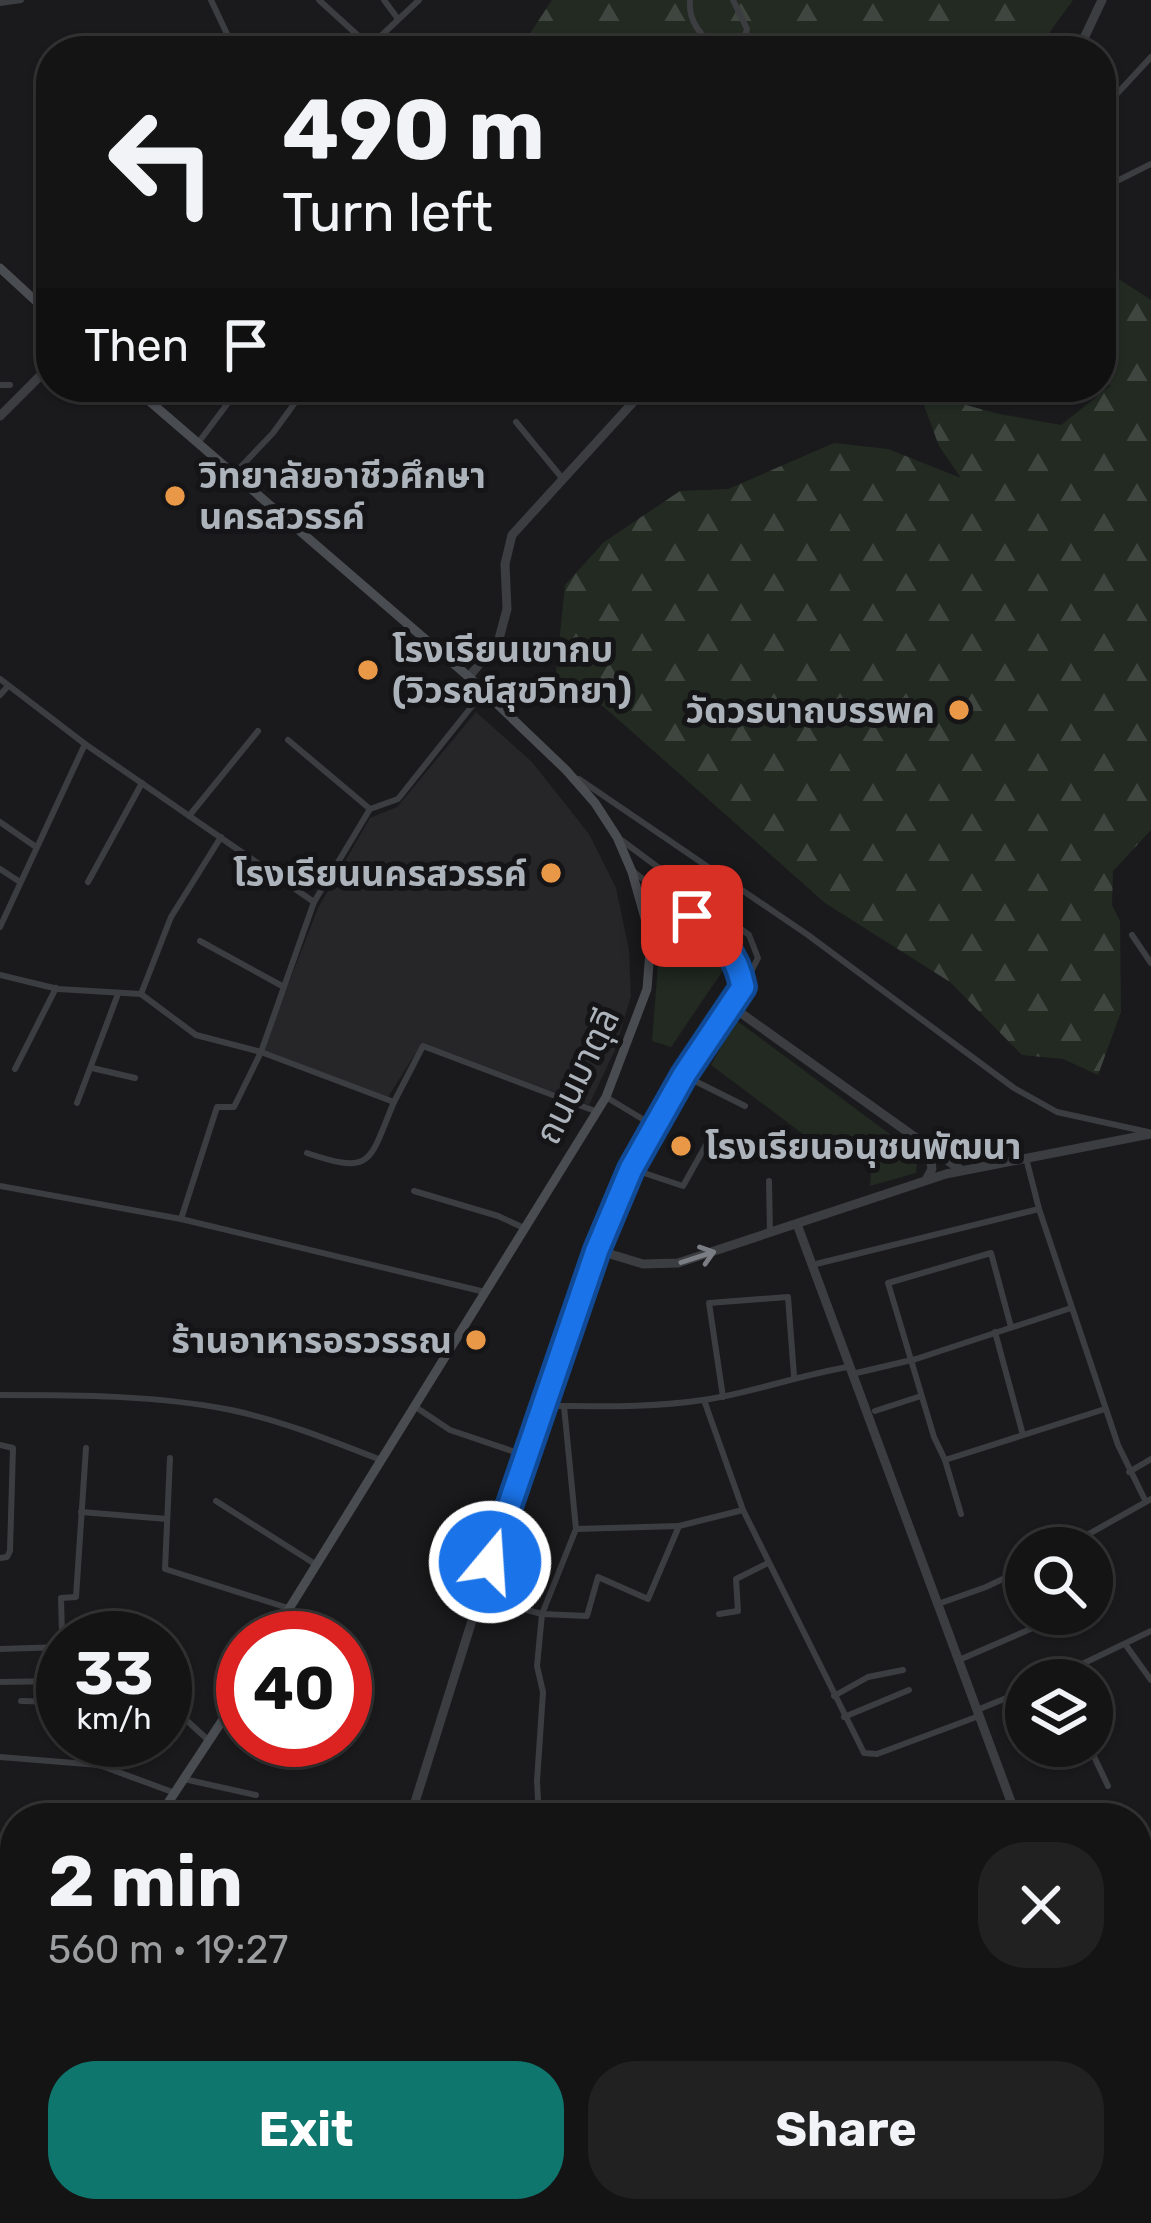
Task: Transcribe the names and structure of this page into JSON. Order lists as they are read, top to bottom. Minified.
{"streets":{"main road":["ถนนมาตุลี"]},"places":["วิทยาลัยอาชีวศึกษา นครสวรรค์","โรงเรียนเขากบ (วิวรณ์สุขวิทยา)","วัดวรนาถบรรพค","โรงเรียนนครสวรรค์","โรงเรียนอนุชนพัฒนา","ร้านอาหารอรวรรณ"],"page":{"turn":["490 m","Turn left"],"then":"Then","speed":"33 km/h","limit":"40","heading":["2 min","560 m · 19:27"],"buttons":["Exit","Share"]}}
